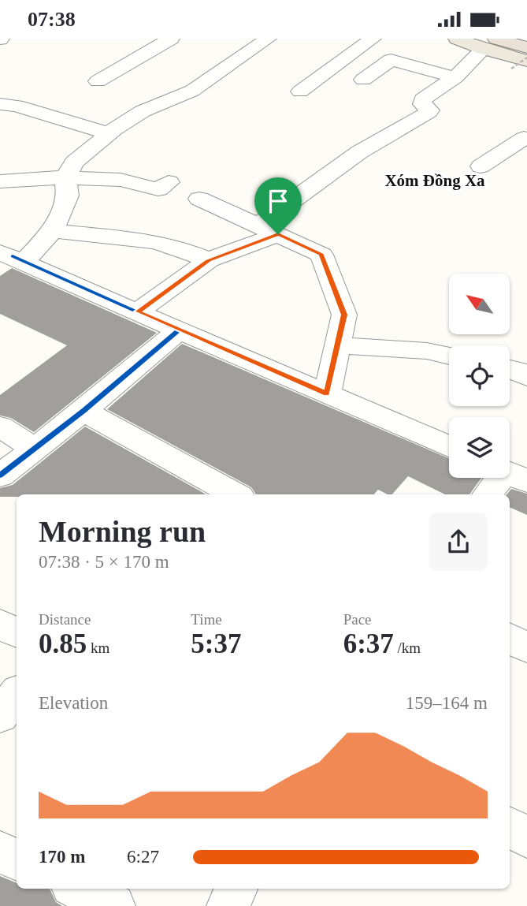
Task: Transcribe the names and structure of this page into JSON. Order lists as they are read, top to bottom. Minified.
{"districts":["Xóm Đồng Xa"],"north":"top left","page":{"status":"07:38","heading":["Morning run","07:38 · 5 × 170 m"],"stats":[["Distance","0.85 km"],["Time","5:37"],["Pace","6:37 /km"]],"chart":["Elevation","159–164 m"],"list":[{"name":"170 m","note":"6:27"}]}}
